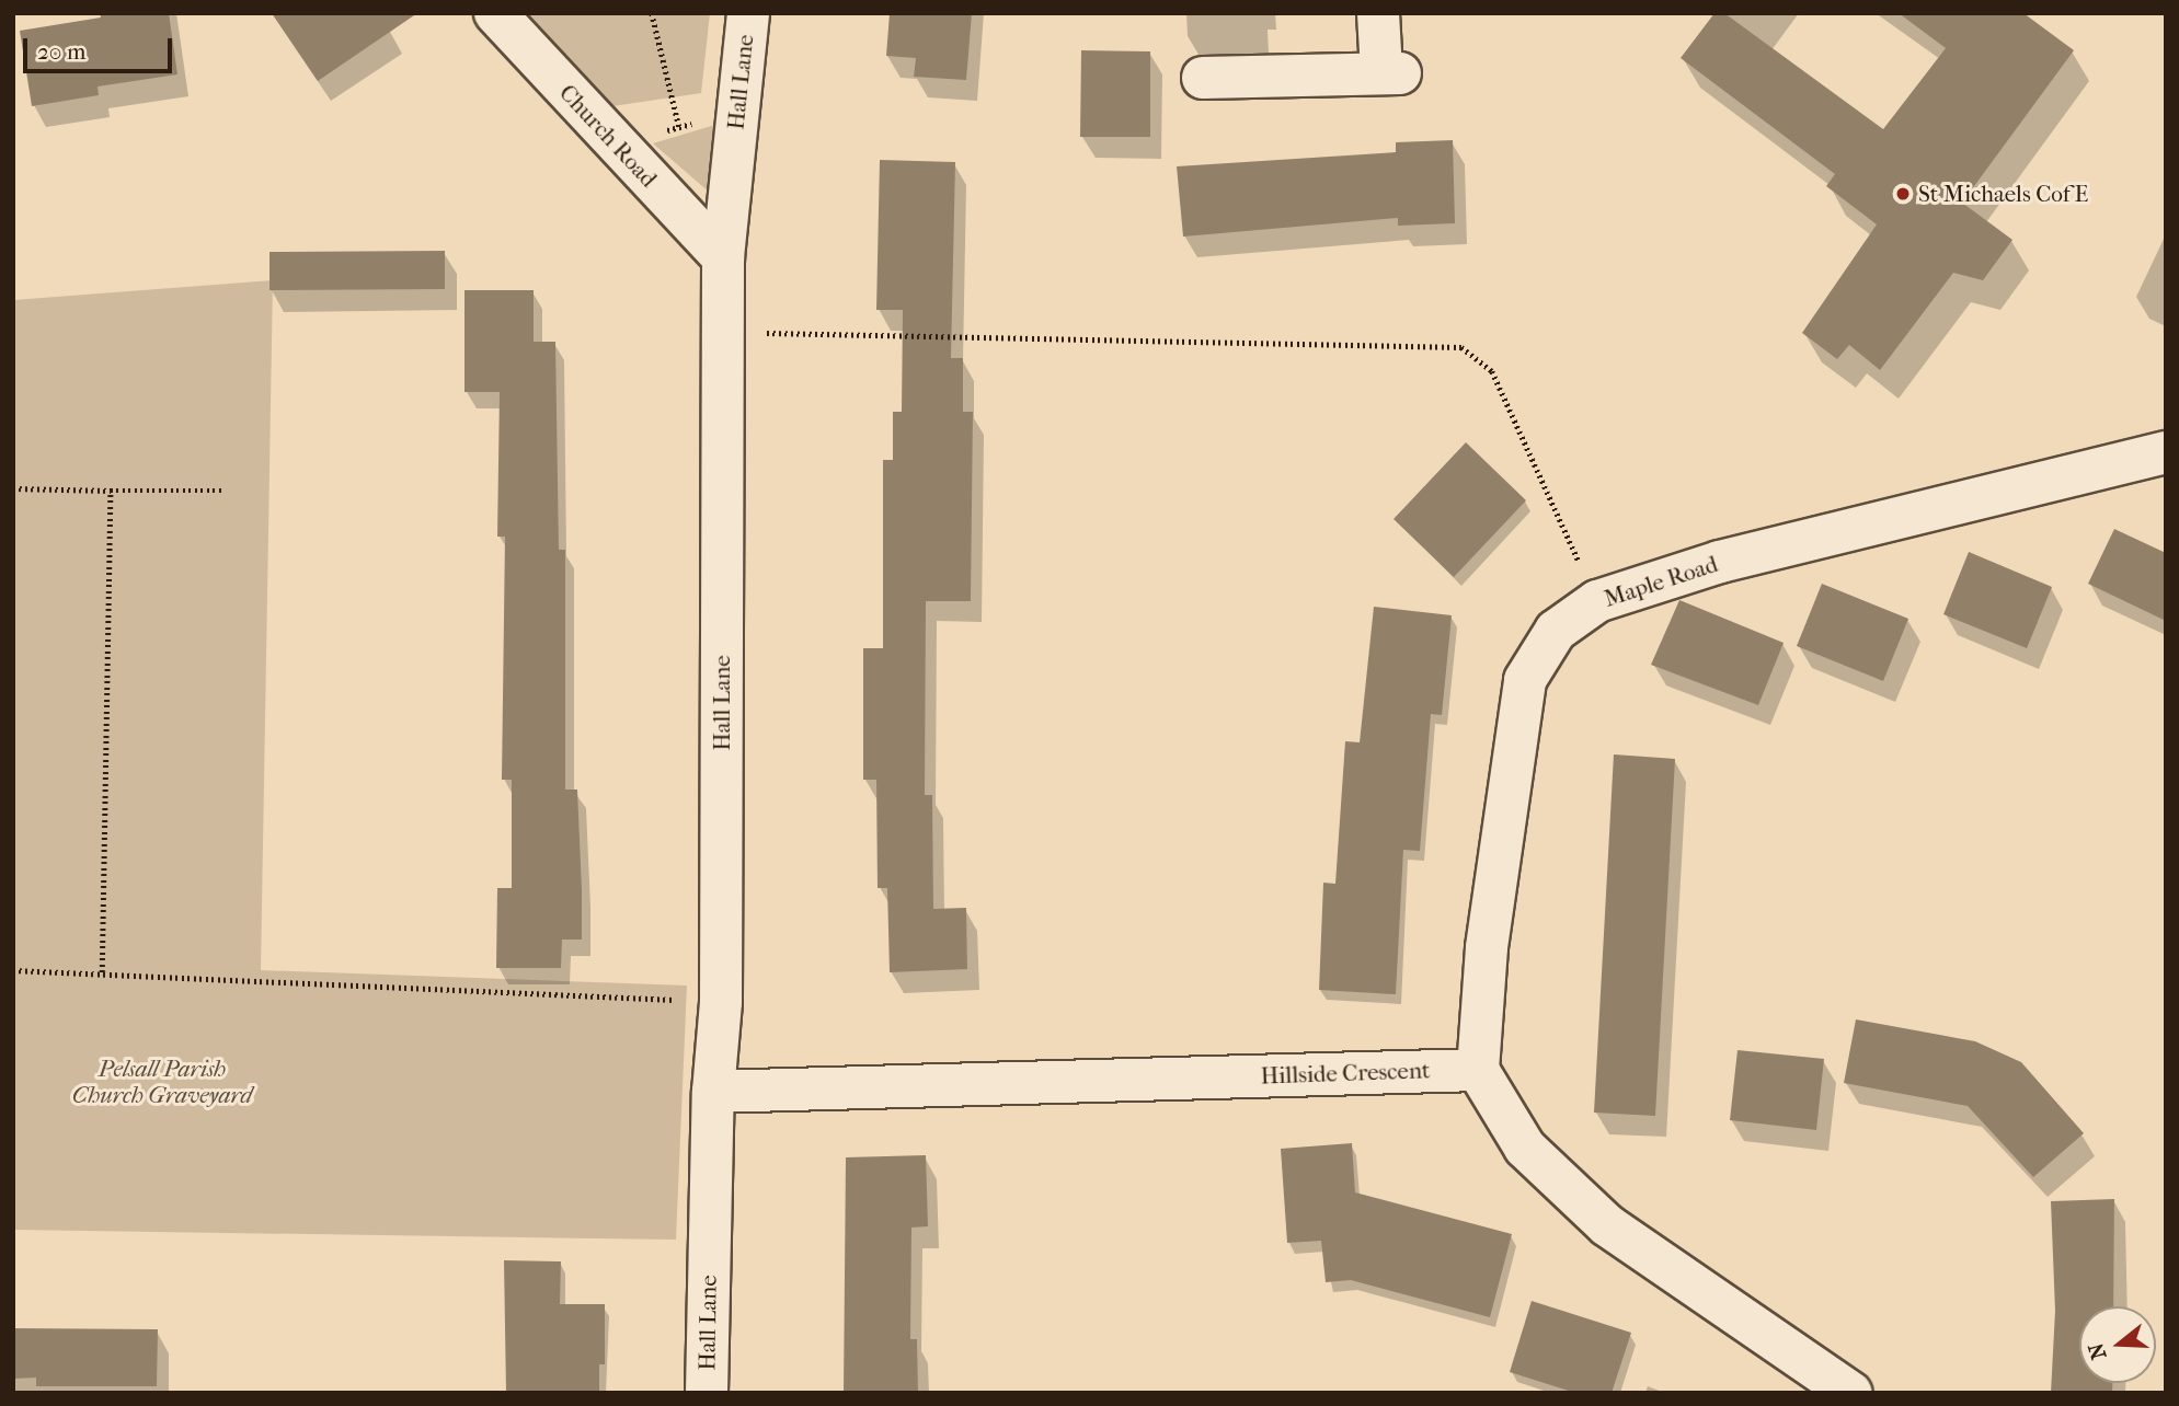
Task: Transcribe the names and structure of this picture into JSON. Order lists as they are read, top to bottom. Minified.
{"streets":{"street":["Hall Lane","Church Road","Maple Road","Hillside Crescent"]},"crossings":[["Hall Lane","Church Road"],["Hall Lane","Hillside Crescent"],["Maple Road","Hillside Crescent"]],"parks":["Pelsall Parish Church Graveyard"],"places":["St Michaels CofE"],"scale_bar":"20 m","north":"left"}
